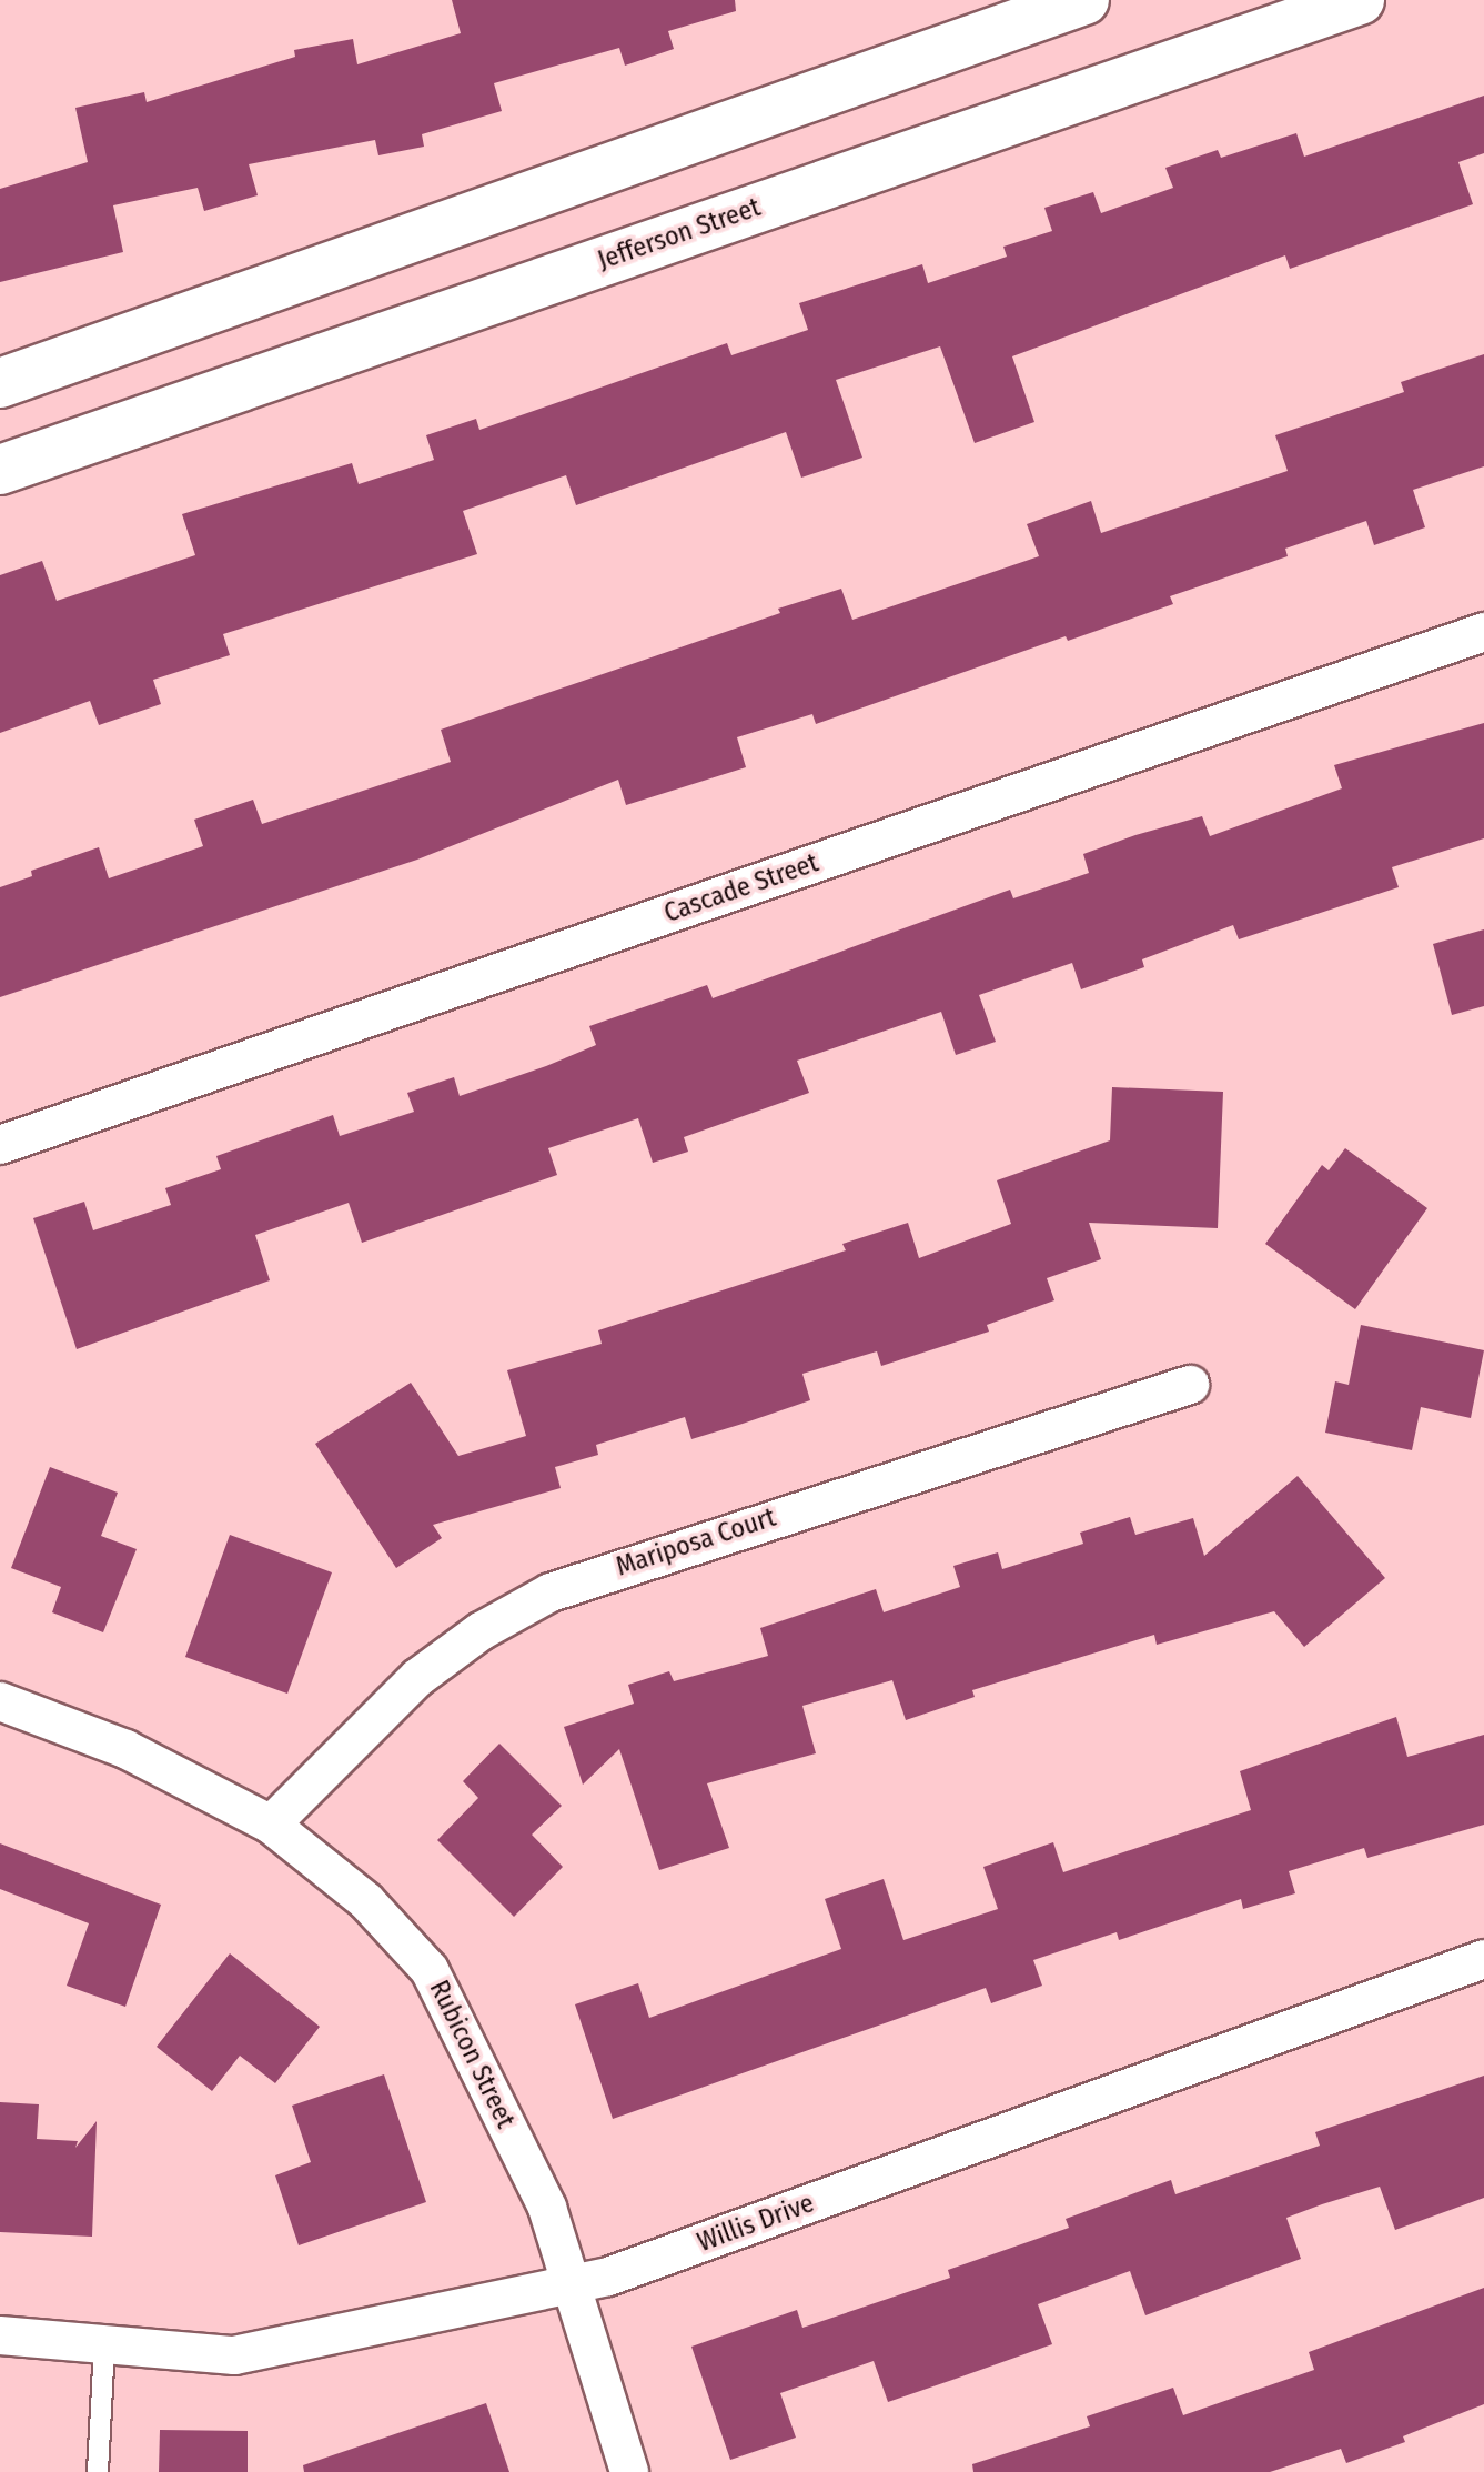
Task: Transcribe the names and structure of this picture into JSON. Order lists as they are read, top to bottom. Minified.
{"streets":{"main road":["Jefferson Street"],"street":["Cascade Street","Mariposa Court","Rubicon Street","Willis Drive"]},"crossings":[["Mariposa Court","Rubicon Street"],["Rubicon Street","Willis Drive"]]}
